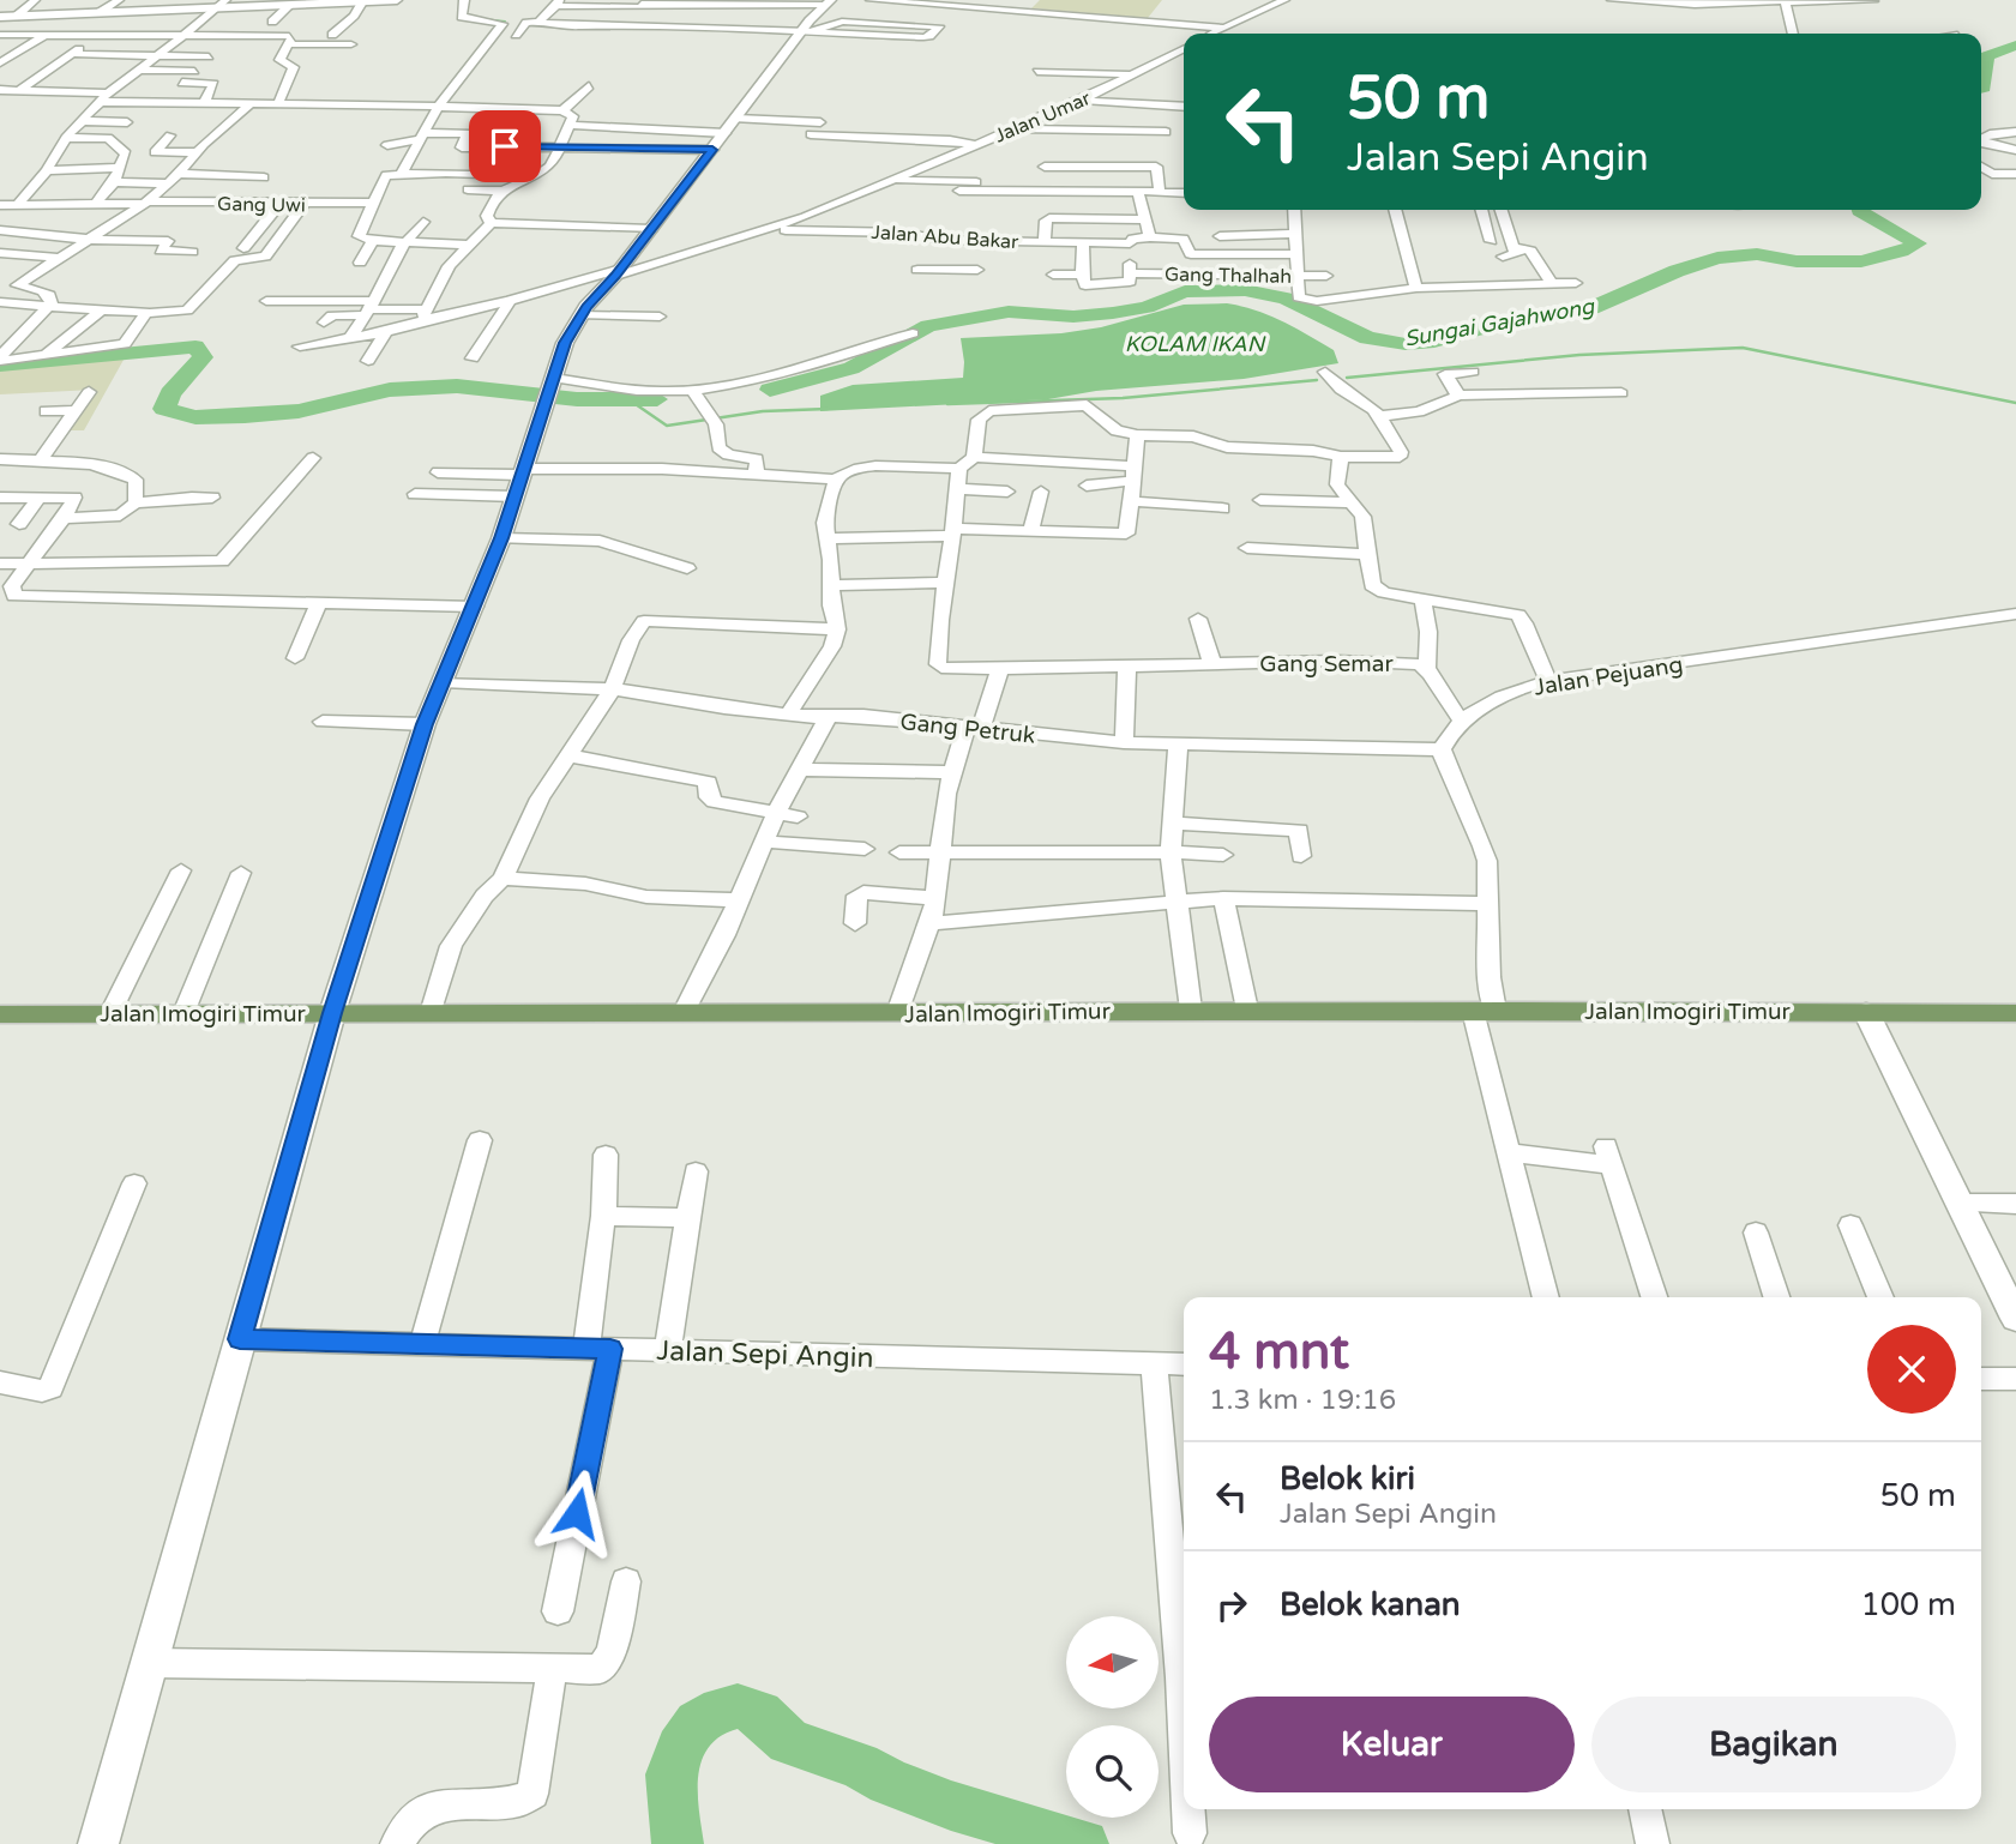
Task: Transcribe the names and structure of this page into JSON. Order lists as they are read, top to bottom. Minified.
{"streets":{"main road":["Jalan Imogiri Timur"],"street":["Jalan Umar","Gang Uwi","Jalan Abu Bakar","Gang Thalhah","Gang Semar","Jalan Pejuang","Gang Petruk","Jalan Sepi Angin"]},"crossings":[["Jalan Umar","Jalan Abu Bakar"],["Gang Semar","Jalan Pejuang"],["Jalan Pejuang","Gang Petruk"]],"water":["Sungai Gajahwong","KOLAM IKAN"],"north":"left","page":{"turn":["50 m","Jalan Sepi Angin"],"heading":["4 mnt","1.3 km · 19:16"],"list":[{"name":"Belok kiri","note":"Jalan Sepi Angin","value":"50 m"},{"name":"Belok kanan","value":"100 m"}],"buttons":["Keluar","Bagikan"]}}
